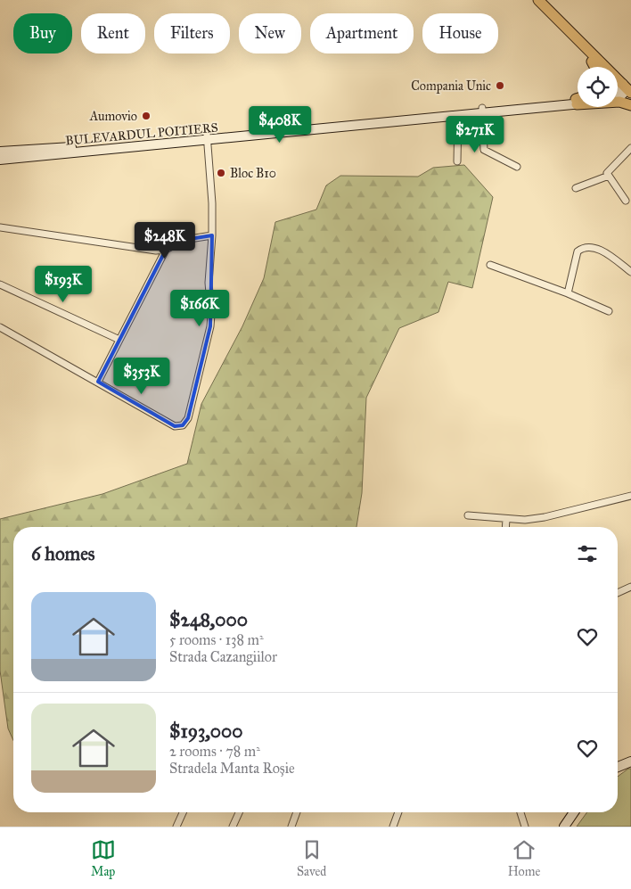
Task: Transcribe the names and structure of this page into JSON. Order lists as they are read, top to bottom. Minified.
{"streets":{"main road":["BULEVARDUL POITIERS"]},"places":["Compania Unic","Aumovio","Bloc B10"],"page":{"chip":["Buy","Rent","Filters","New","Apartment","House"],"price":["$408K","$271K","$248K","$193K","$166K","$353K"],"heading":"6 homes","list":[{"name":"$248,000","note":"5 rooms · 138 m² · Strada Cazangiilor"},{"name":"$193,000","note":"2 rooms · 78 m² · Stradela Manta Roșie"}],"tabs":["Map","Saved","Home"]}}
